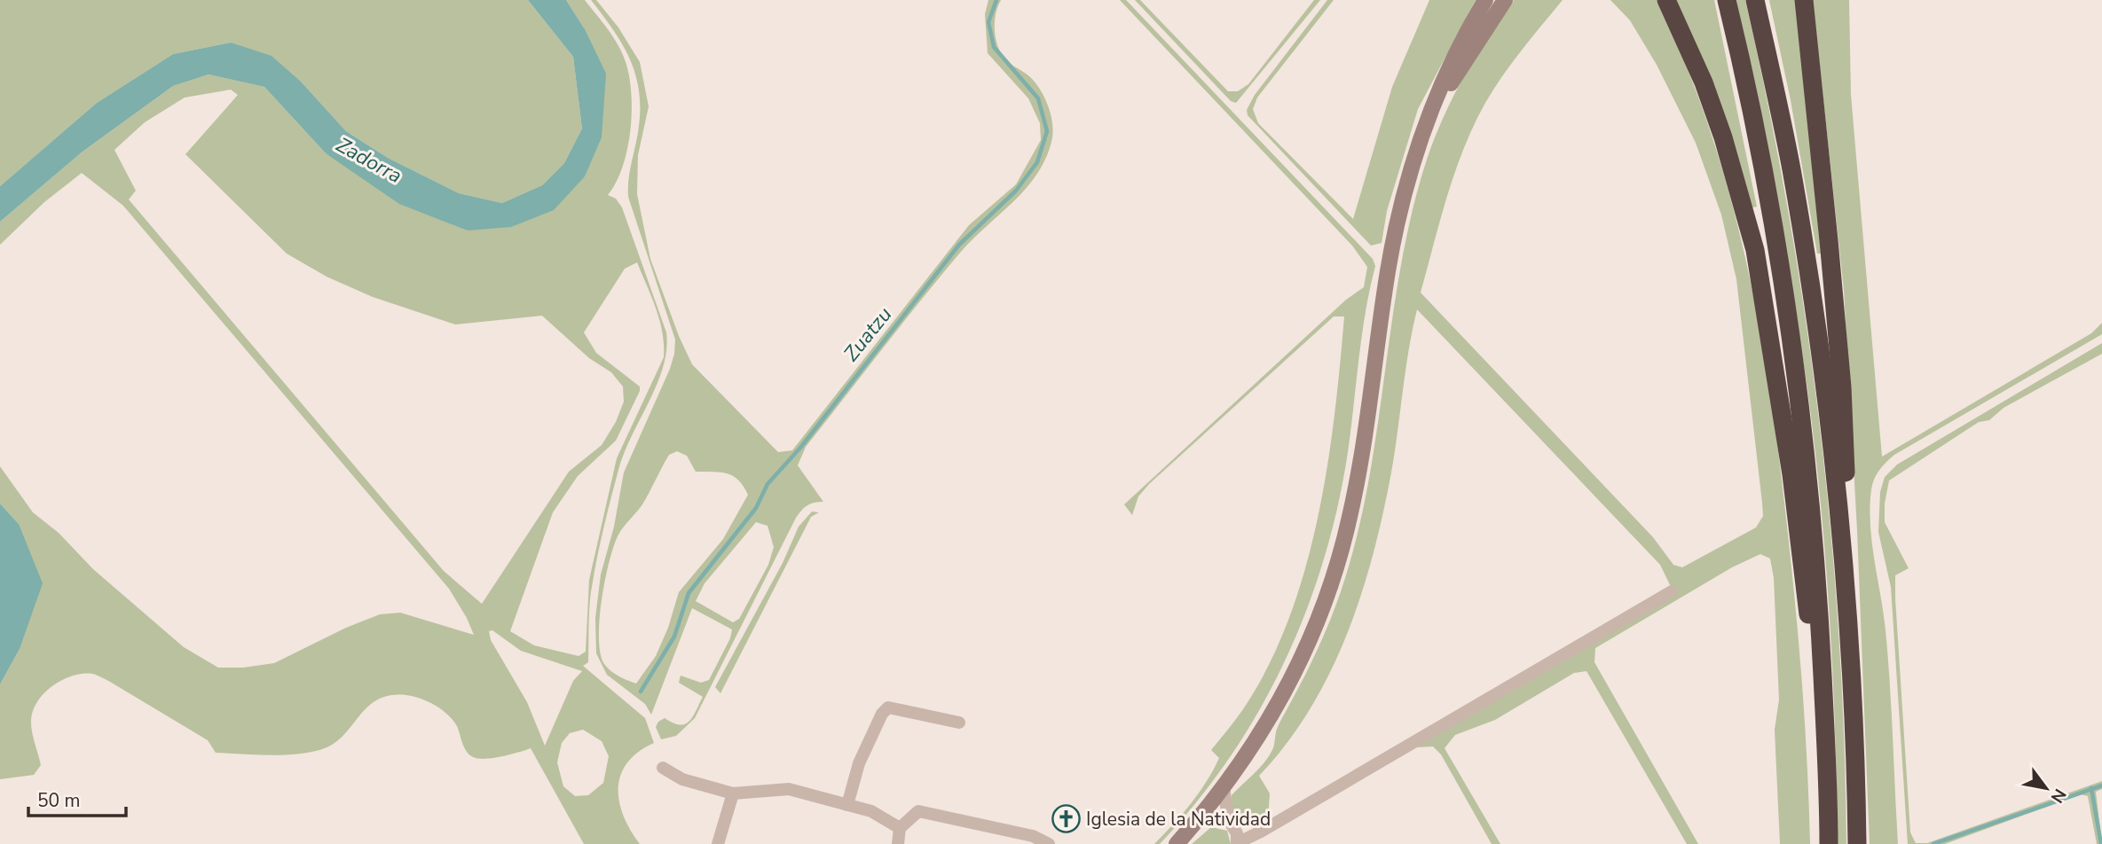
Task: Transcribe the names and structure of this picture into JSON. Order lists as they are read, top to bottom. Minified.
{"water":["Zadorra","Zuatzu"],"places":{"church":["Iglesia de la Natividad"]},"scale_bar":"50 m","north":"bottom right"}
